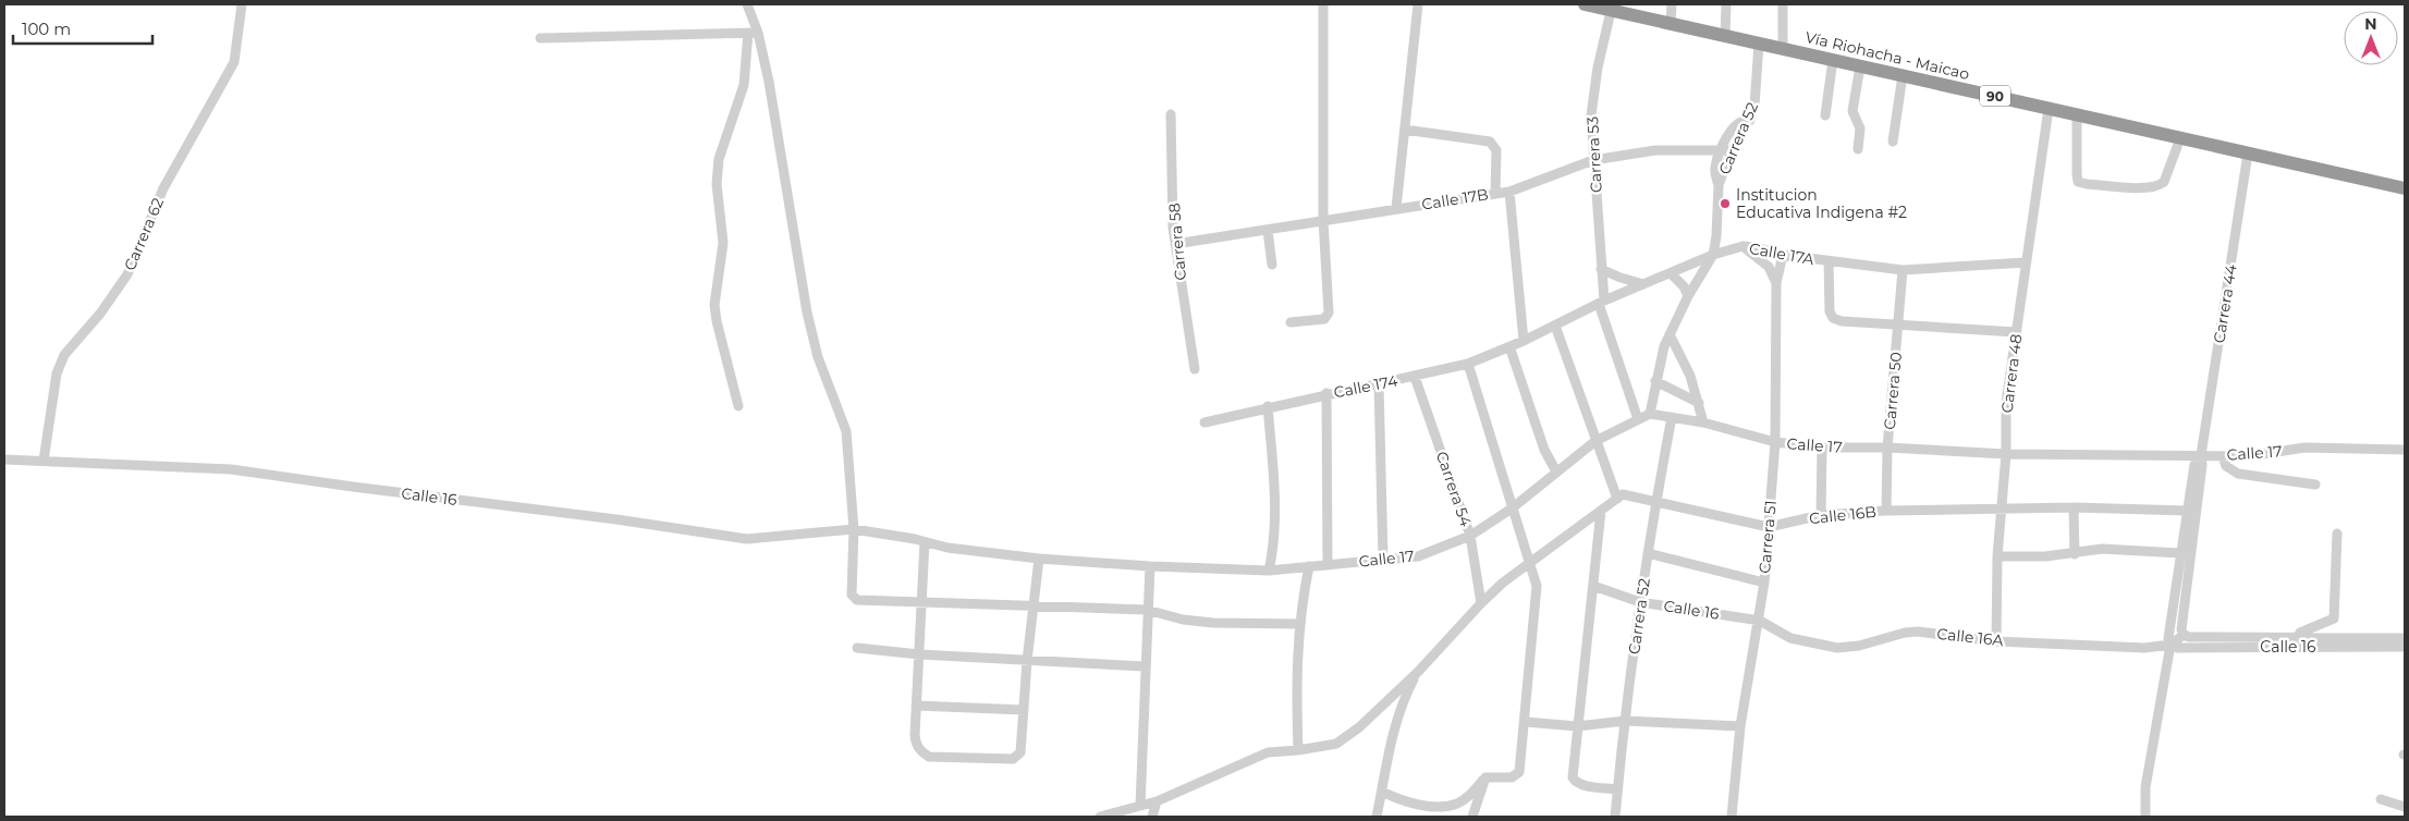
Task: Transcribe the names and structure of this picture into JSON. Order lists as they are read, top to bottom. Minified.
{"streets":{"highway":["Vía Riohacha - Maicao","90"],"street":["Carrera 52","Carrera 53","Calle 17B","Carrera 62","Carrera 58","Calle 17A","Carrera 44","Carrera 48","Calle 174","Carrera 50","Calle 17","Carrera 54","Calle 16","Calle 16B","Carrera 51","Calle 16A"]},"crossings":[["Vía Riohacha - Maicao","Carrera 52"],["Vía Riohacha - Maicao","Carrera 53"],["Vía Riohacha - Maicao","Carrera 44"],["Vía Riohacha - Maicao","Carrera 48"],["Carrera 52","Calle 17B"],["Carrera 52","Calle 17A"],["Carrera 52","Calle 17"],["Carrera 52","Calle 16"],["Carrera 52","Calle 16B"],["Carrera 53","Calle 17B"],["Carrera 53","Calle 17A"],["Carrera 53","Calle 17"],["Calle 17B","Carrera 58"],["Carrera 62","Calle 16"],["Calle 17A","Carrera 48"],["Calle 17A","Calle 174"],["Calle 17A","Carrera 50"],["Calle 17A","Carrera 51"],["Carrera 44","Calle 17"],["Carrera 44","Calle 16"],["Carrera 44","Calle 16B"],["Carrera 44","Calle 16A"],["Carrera 48","Calle 17"],["Carrera 48","Calle 16B"],["Carrera 48","Calle 16A"],["Calle 174","Carrera 54"],["Carrera 50","Calle 17"],["Carrera 50","Calle 16B"],["Calle 17","Carrera 54"],["Calle 17","Calle 16"],["Calle 17","Carrera 51"],["Calle 16","Carrera 51"],["Calle 16","Calle 16A"],["Calle 16B","Carrera 51"],["Carrera 51","Calle 16A"]],"places":["Institucion Educativa Indigena #2"],"scale_bar":"100 m","north":"top"}
